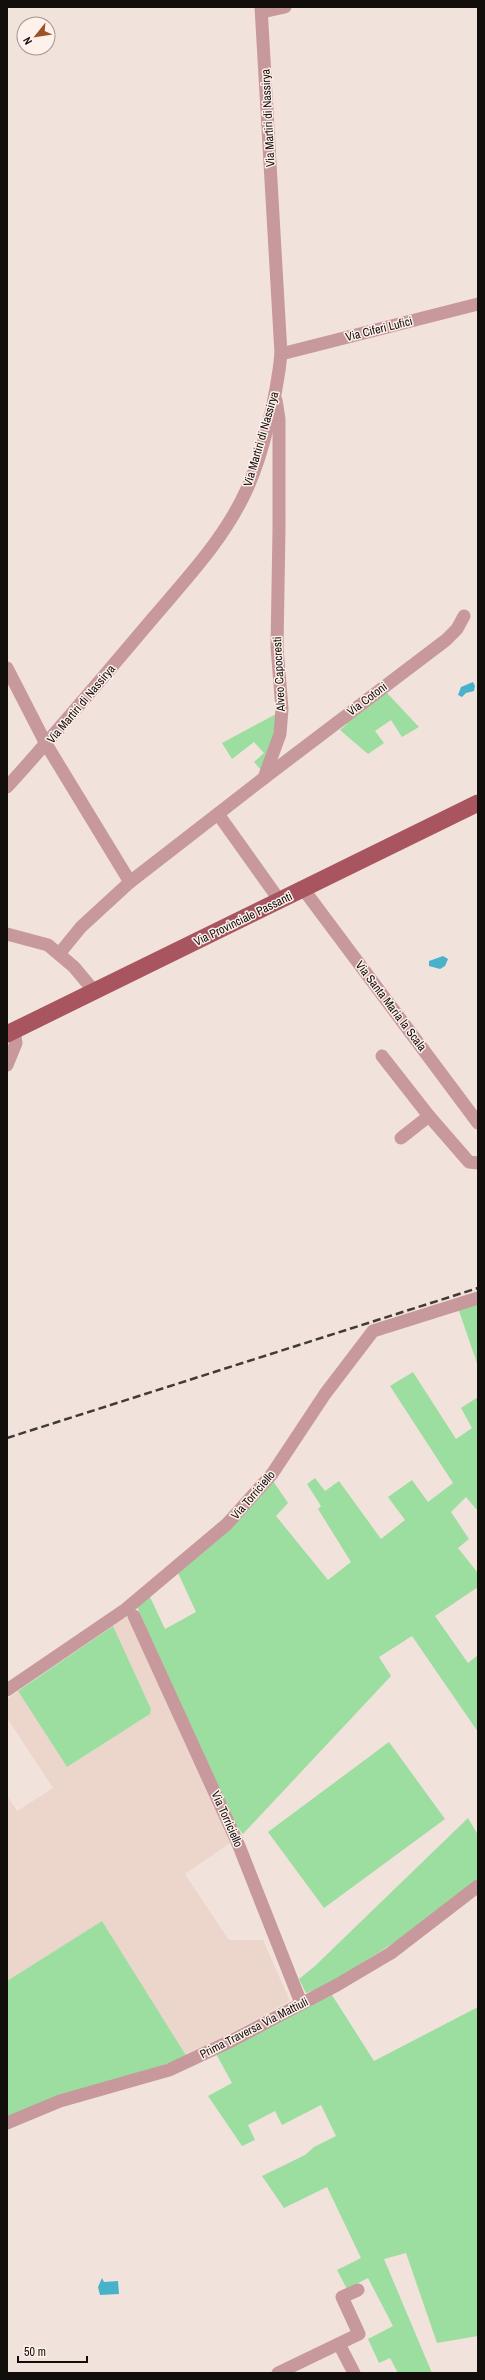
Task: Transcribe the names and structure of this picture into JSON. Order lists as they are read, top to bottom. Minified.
{"streets":{"main road":["Via Provinciale Passanti"],"street":["Via Martiri di Nassirya","Via Ciferi Lufici","Alveo Capocresti","Via Cotoni","Via Santa Maria la Scala","Via Torriciello","Prima Traversa Via Mattiuli"]},"crossings":[["Via Martiri di Nassirya","Via Ciferi Lufici"],["Via Martiri di Nassirya","Alveo Capocresti"],["Alveo Capocresti","Via Cotoni"],["Via Provinciale Passanti","Via Santa Maria la Scala"],["Via Torriciello","Prima Traversa Via Mattiuli"]],"scale_bar":"50 m","north":"bottom left"}
